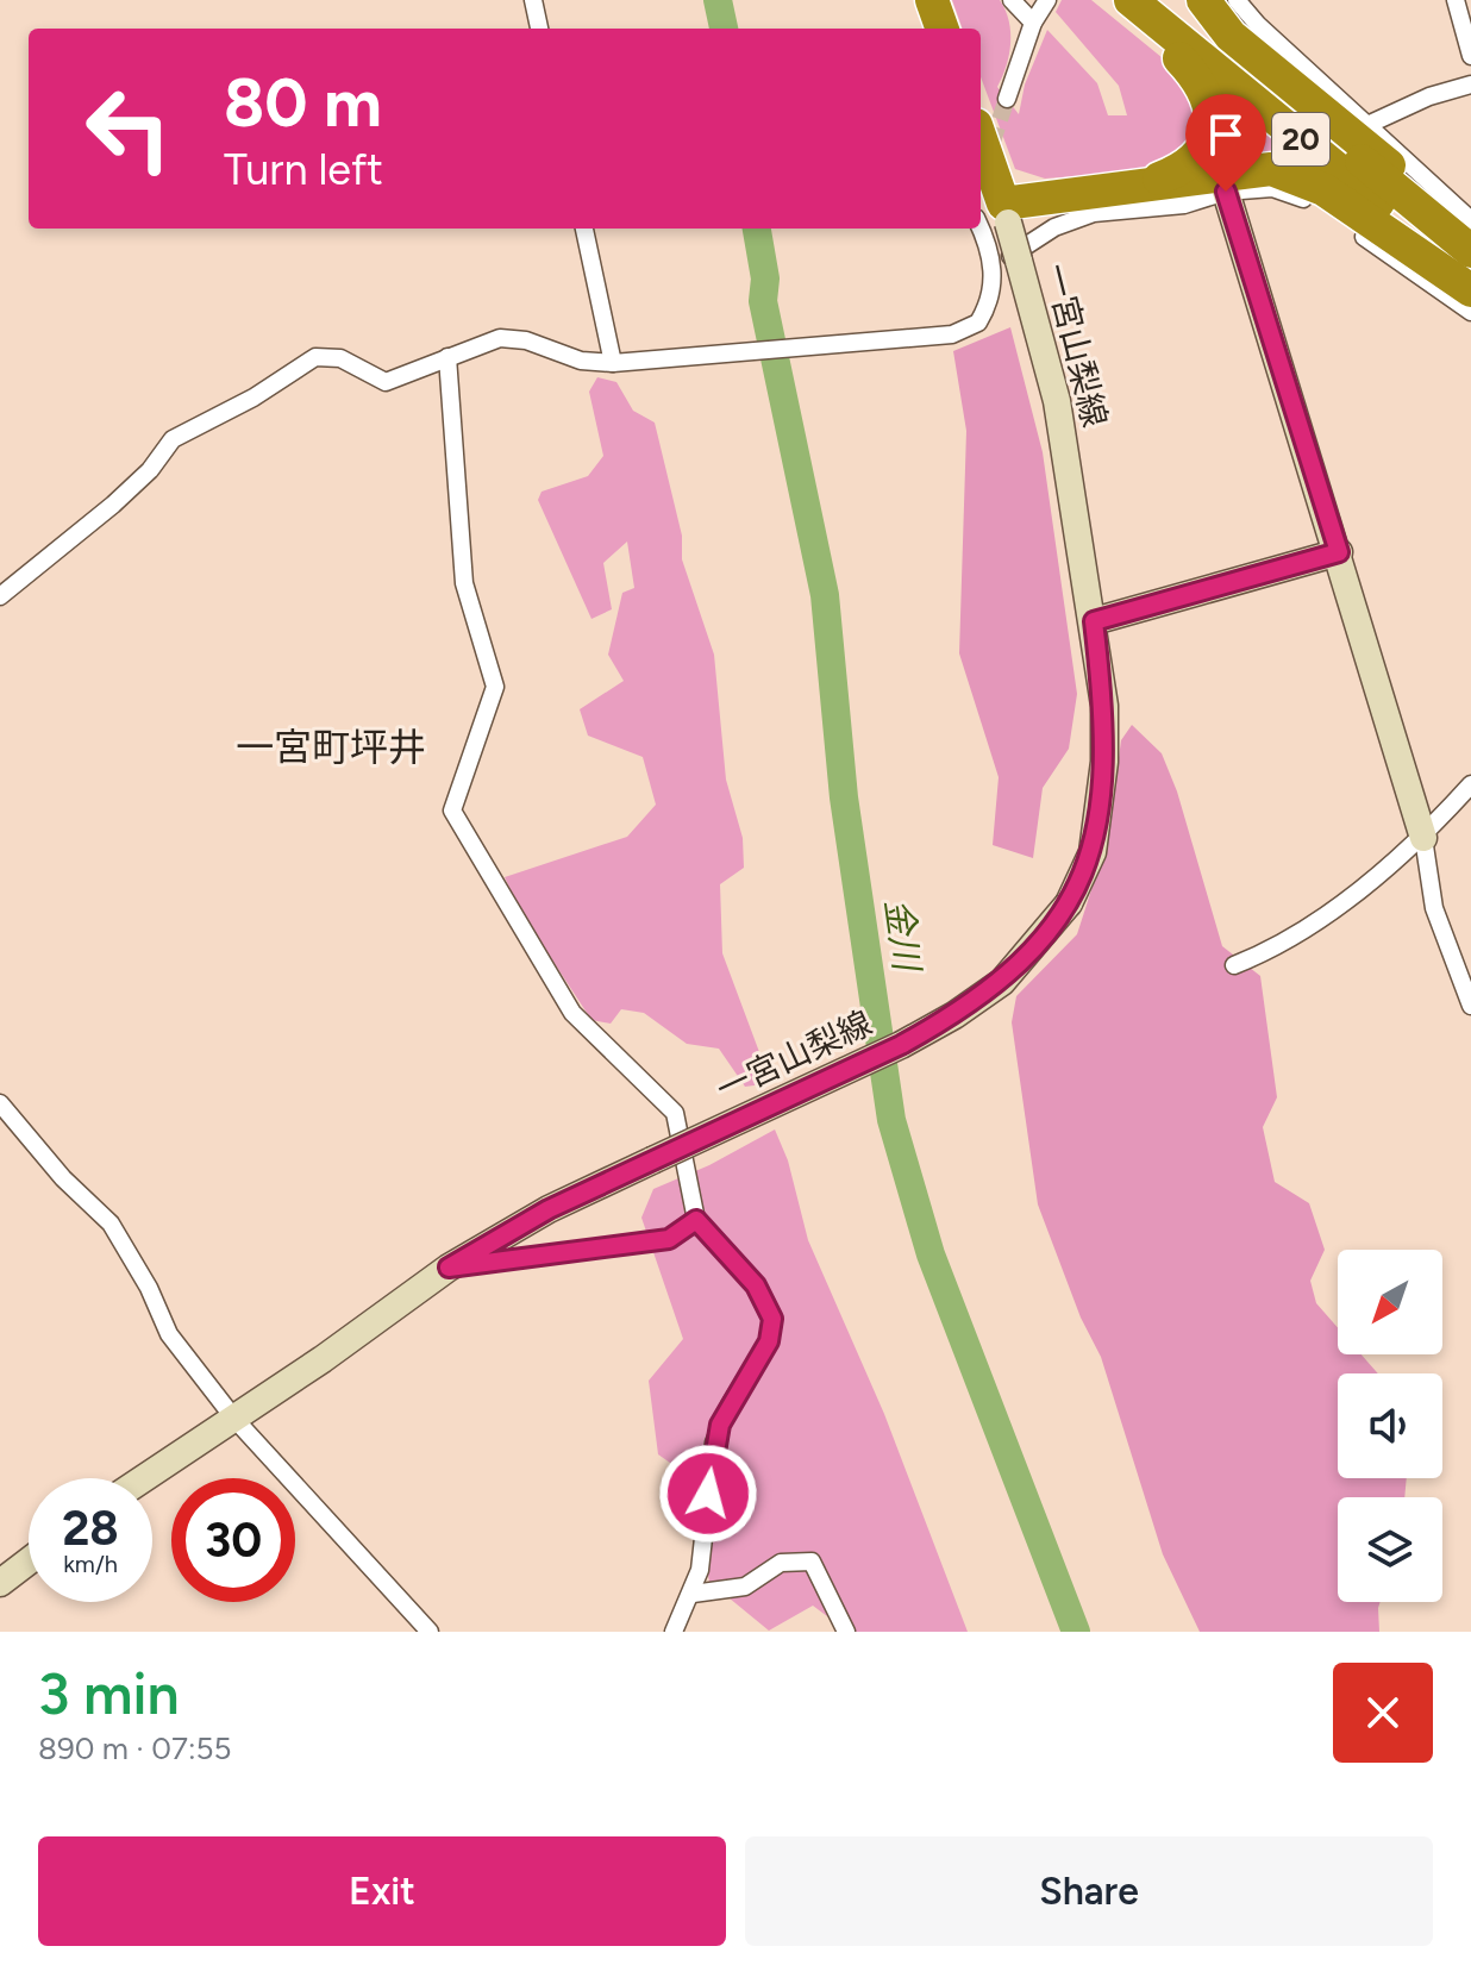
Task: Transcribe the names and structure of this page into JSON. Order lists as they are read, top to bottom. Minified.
{"streets":{"highway":["20"],"main road":["一宮山梨線"]},"districts":["一宮町坪井"],"water":["金川"],"north":"bottom left","page":{"turn":["80 m","Turn left"],"speed":"28 km/h","limit":"30","heading":["3 min","890 m · 07:55"],"buttons":["Exit","Share"]}}
